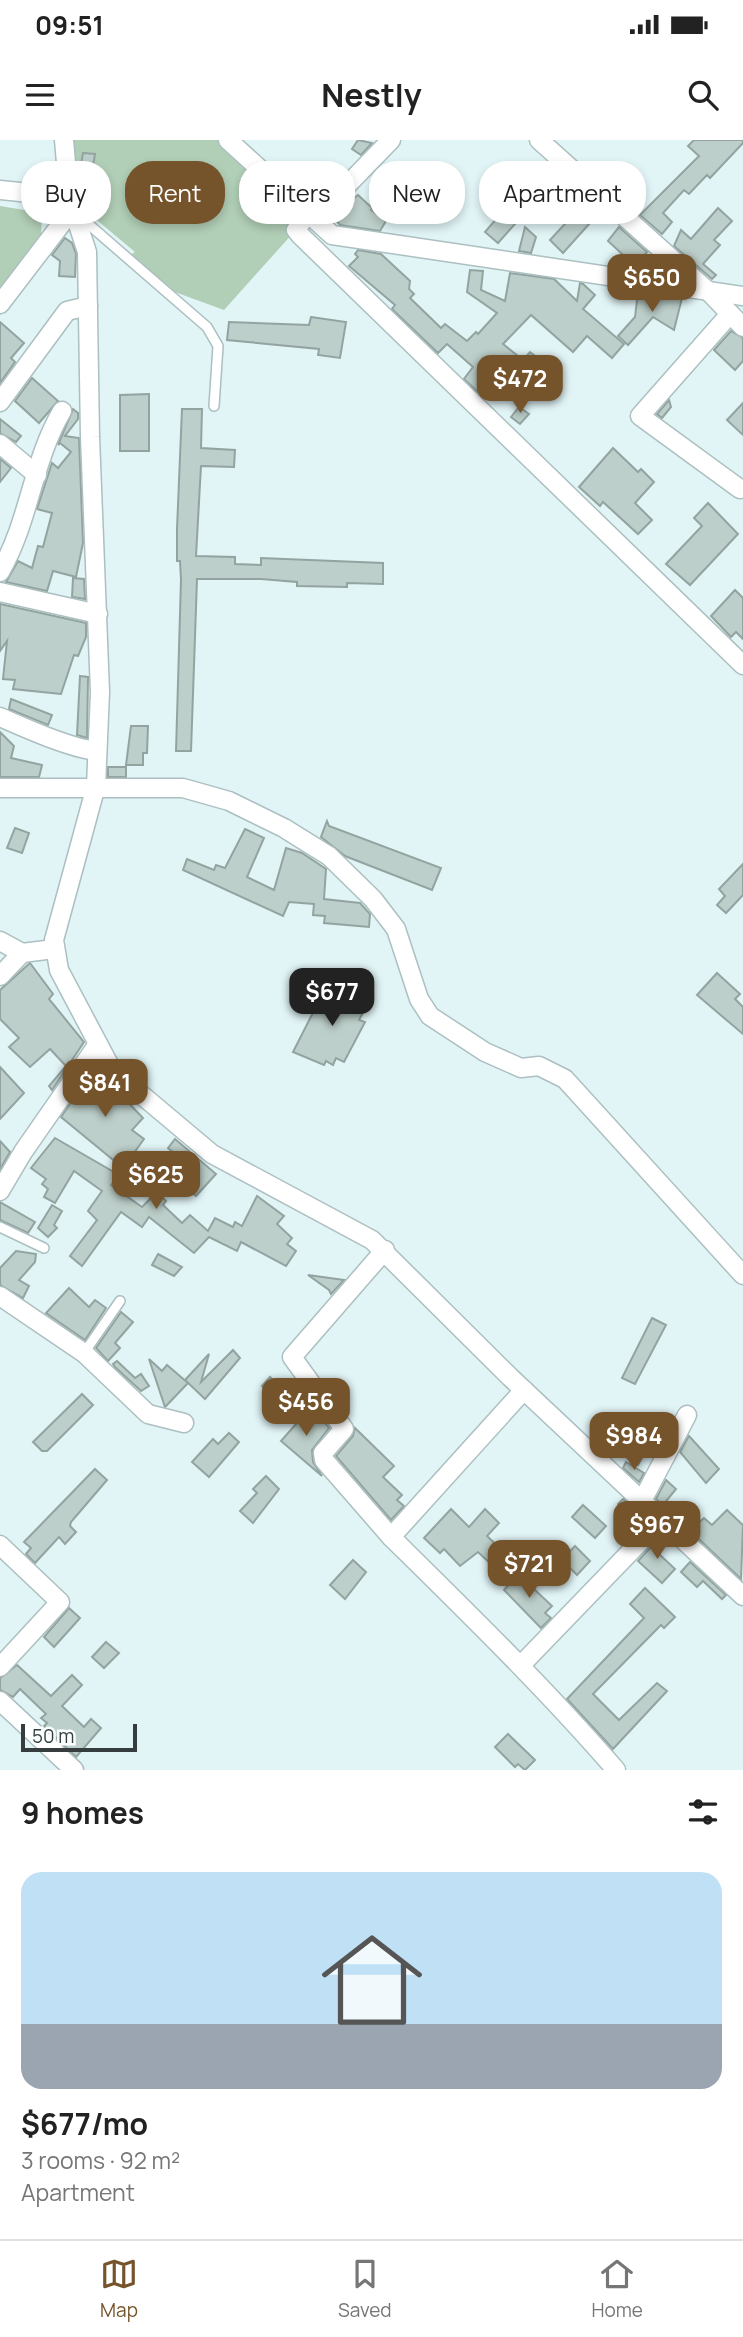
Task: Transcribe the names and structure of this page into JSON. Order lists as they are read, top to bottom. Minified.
{"scale_bar":"50 m","page":{"status":"09:51","header":"Nestly","chip":["Buy","Rent","Filters","New","Apartment"],"price":["$650","$472","$677","$841","$625","$456","$984","$967","$721"],"scale":"50 m","heading":"9 homes","list":[{"name":"$677/mo","note":"3 rooms · 92 m² · Apartment"}],"tabs":["Map","Saved","Home"]}}
